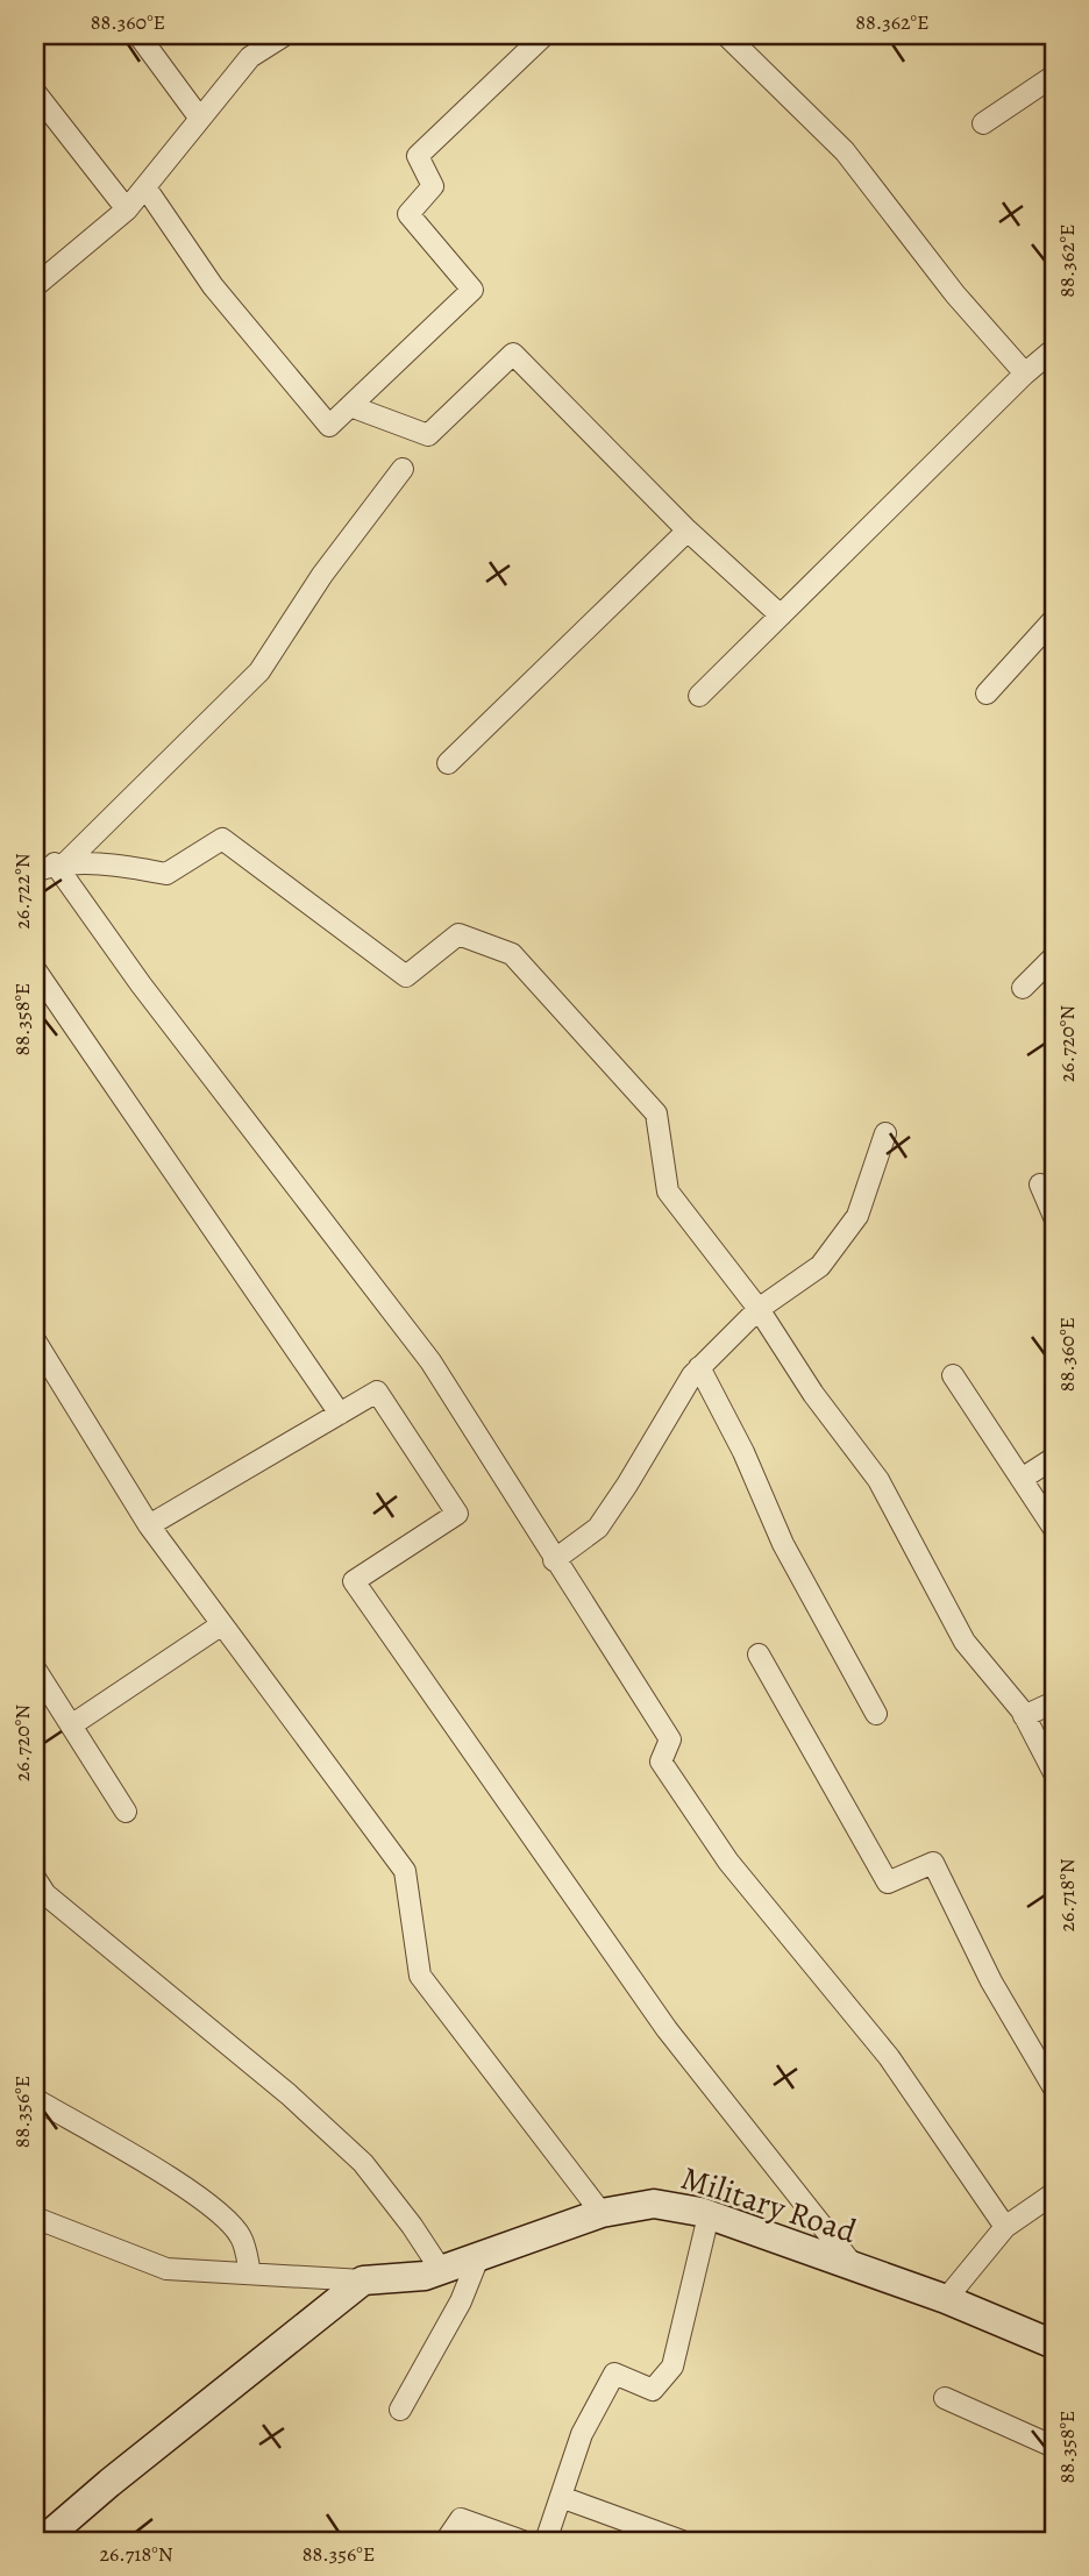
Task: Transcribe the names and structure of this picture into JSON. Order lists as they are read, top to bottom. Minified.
{"streets":{"street":["Military Road"]},"coordinates":["88.360°E","88.362°E","26.722°N","88.358°E","26.720°N","26.718°N","88.356°E"]}
